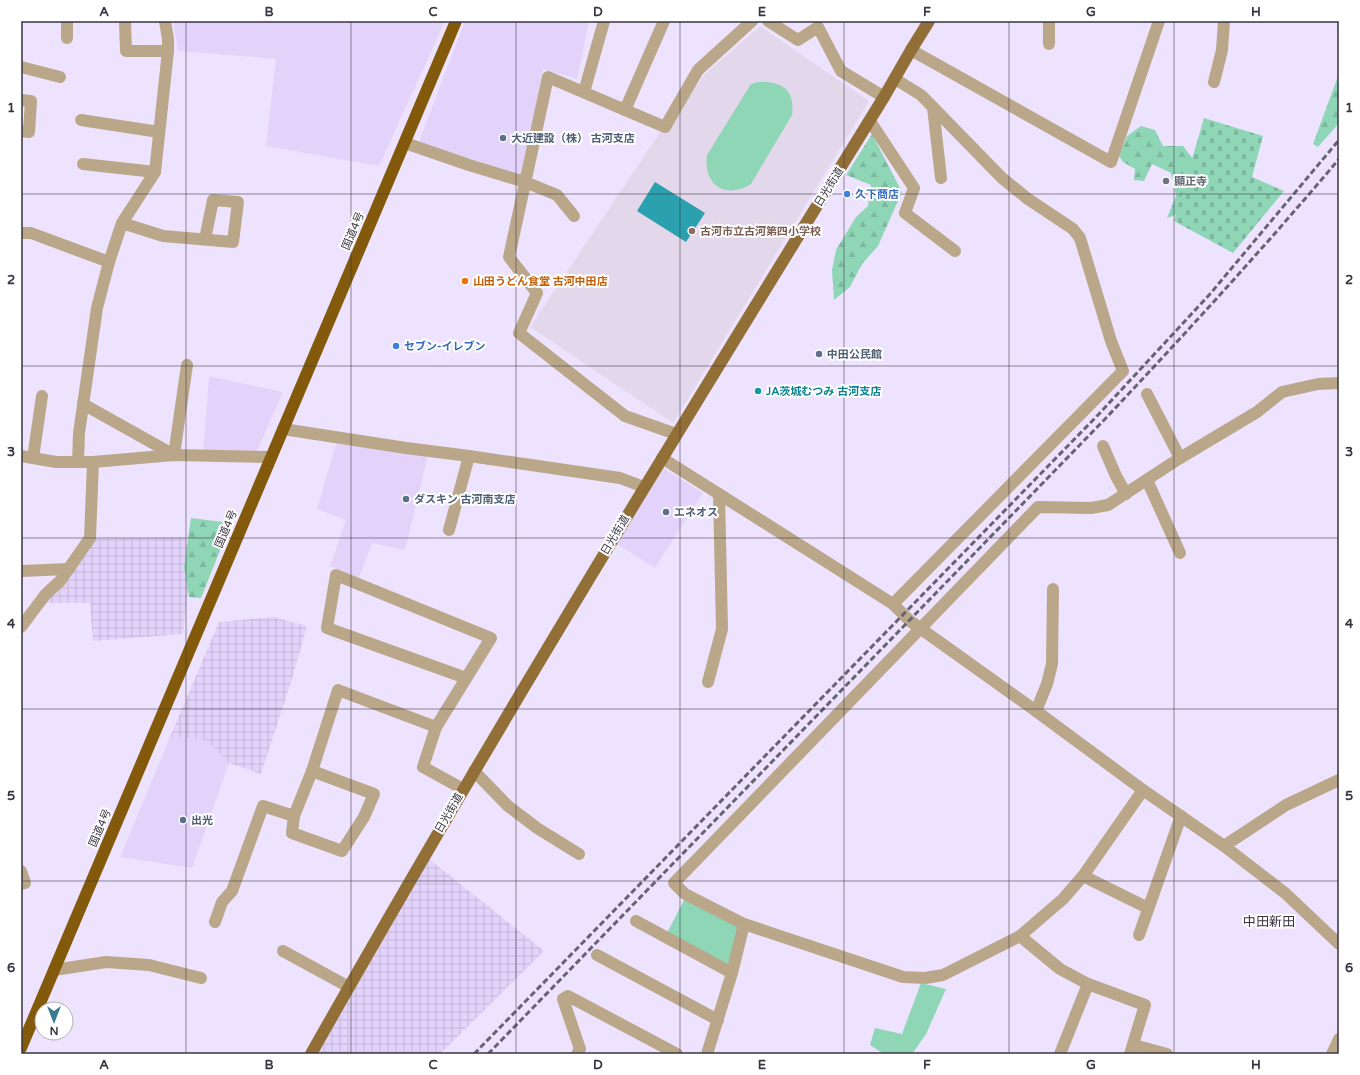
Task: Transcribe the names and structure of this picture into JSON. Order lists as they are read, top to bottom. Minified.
{"streets":{"highway":["国道4号"],"main road":["日光街道"]},"districts":["中田新田"],"places":["大近建設（株） 古河支店","顯正寺","久下商店","古河市立古河第四小学校","山田うどん食堂 古河中田店","セブン-イレブン","中田公民館","JA茨城むつみ 古河支店","ダスキン 古河南支店","エネオス","出光"],"north":"bottom","grid":{"columns":["A","B","C","D","E","F","G","H"],"rows":["1","2","3","4","5","6"]}}
